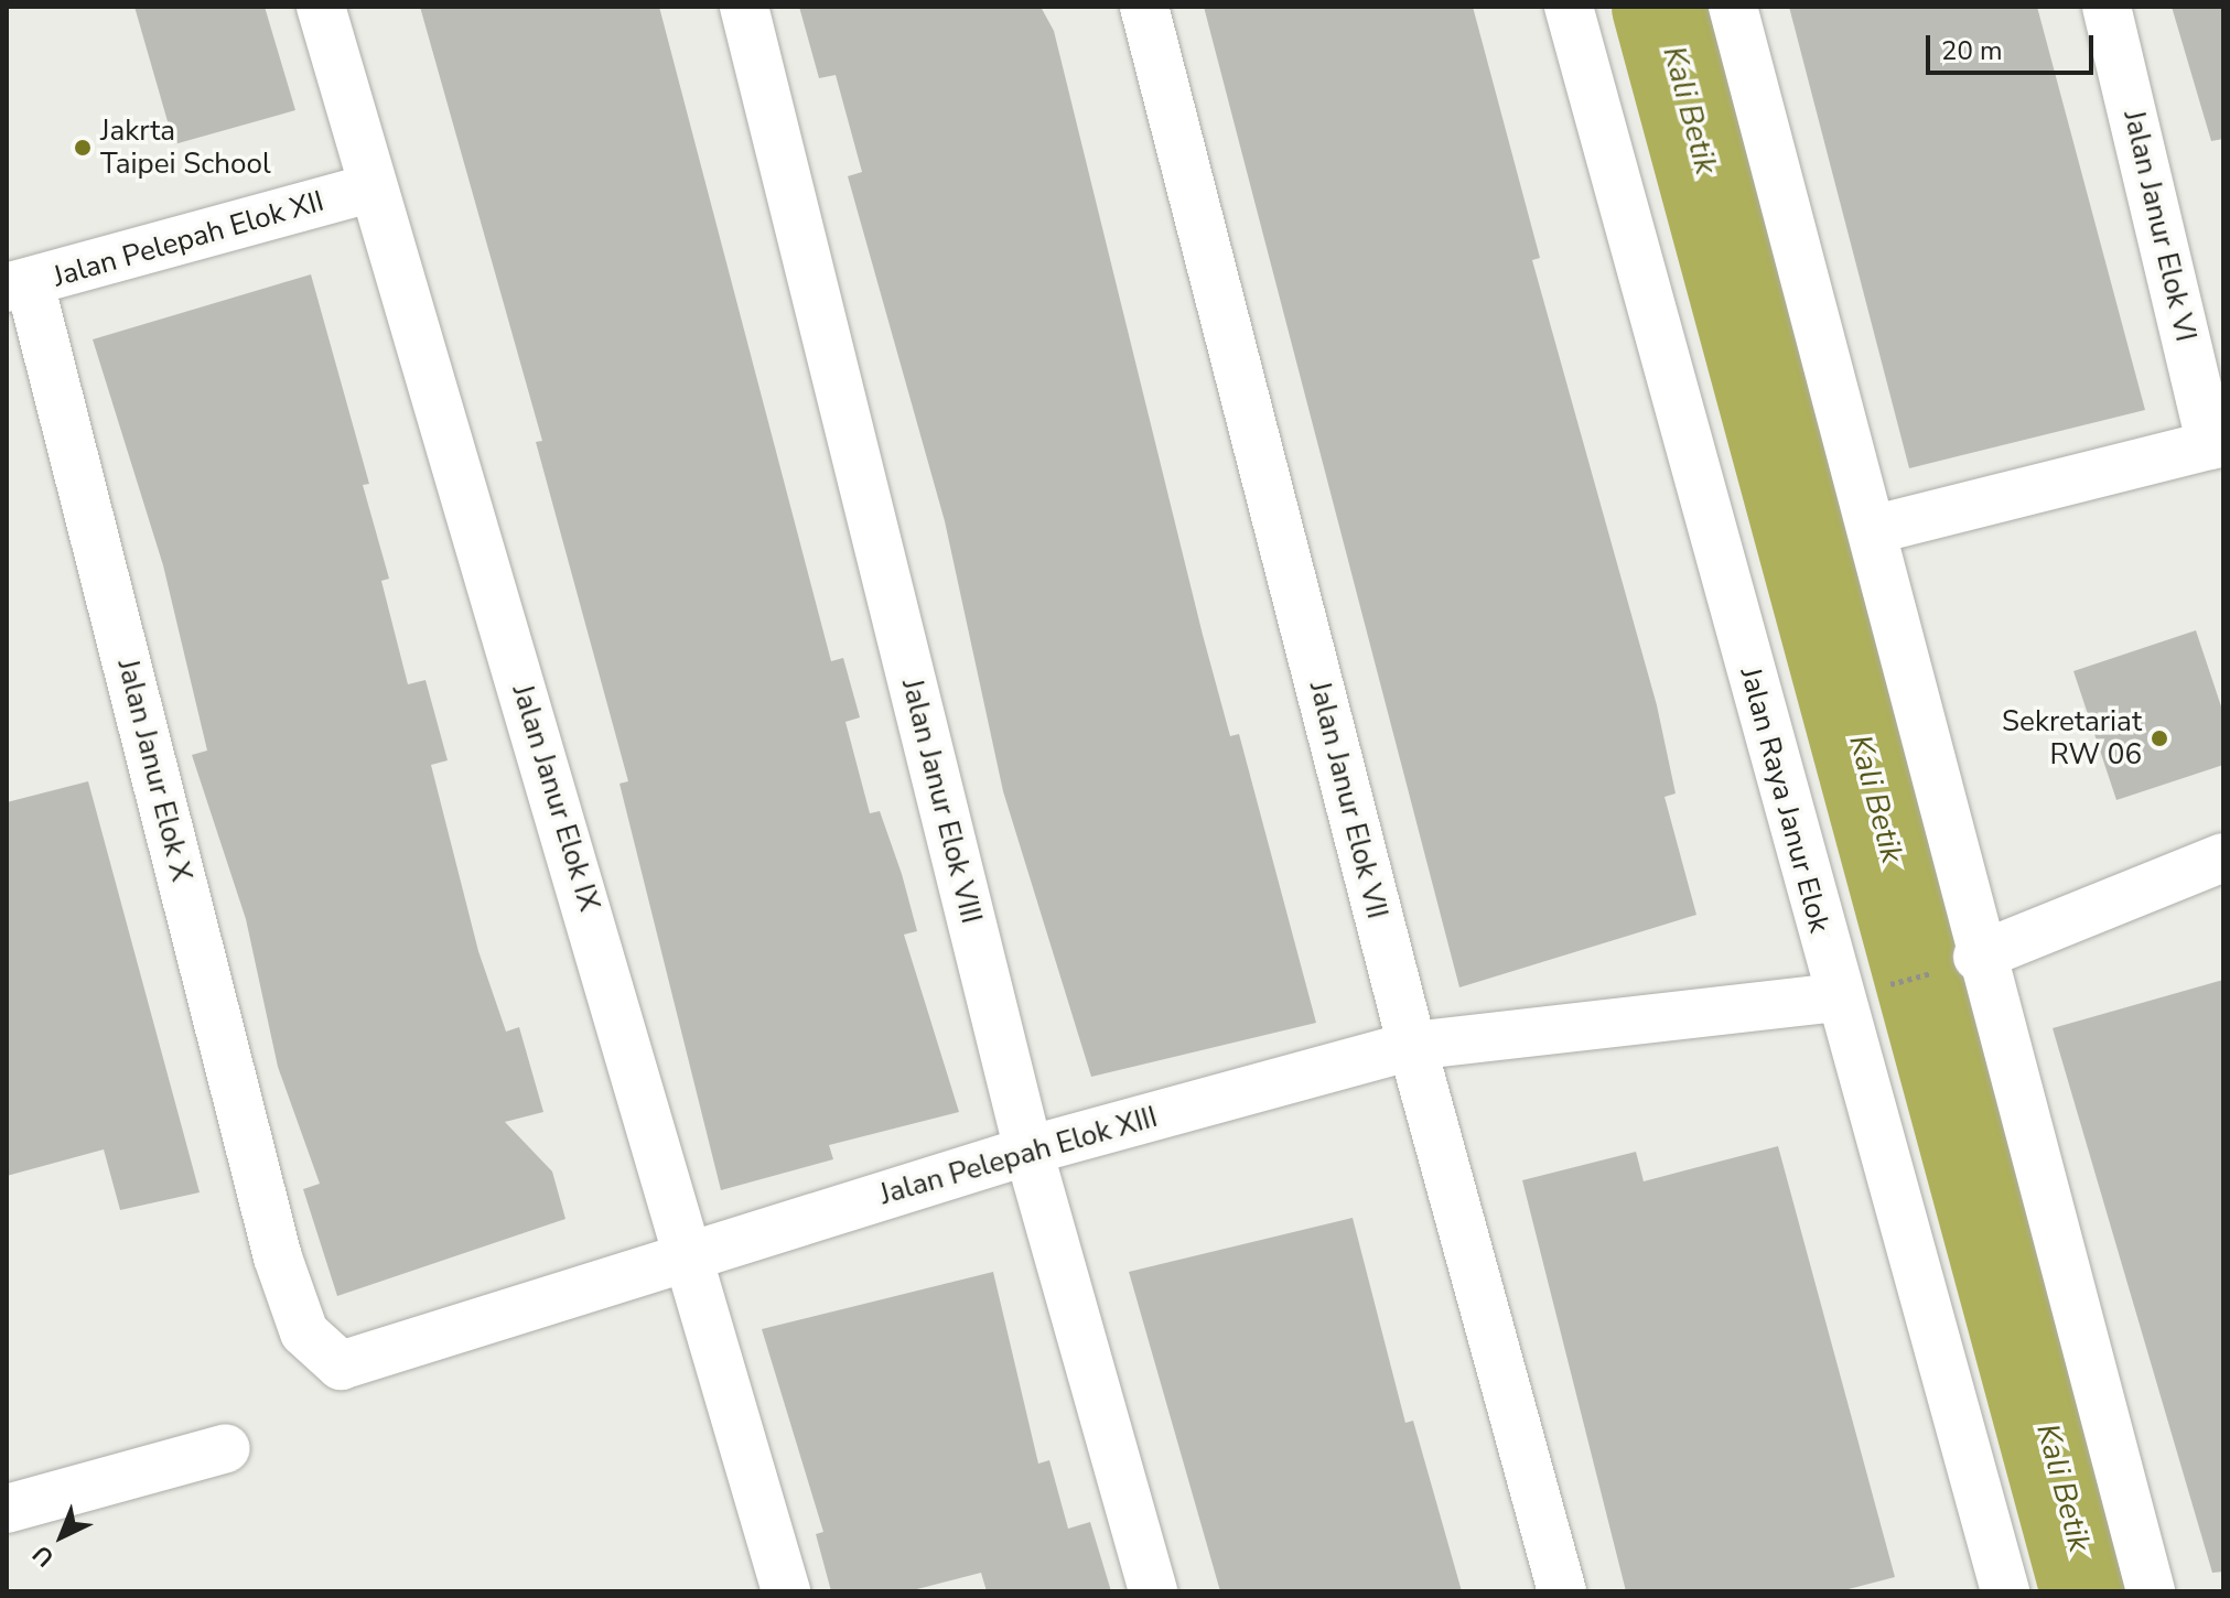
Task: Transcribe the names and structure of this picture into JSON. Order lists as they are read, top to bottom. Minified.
{"streets":{"street":["Jalan Janur Elok VI","Jalan Pelepah Elok XII","Jalan Janur Elok X","Jalan Janur Elok IX","Jalan Janur Elok VII","Jalan Raya Janur Elok","Jalan Janur Elok VIII","Jalan Pelepah Elok XIII"]},"crossings":[["Jalan Pelepah Elok XII","Jalan Janur Elok X"],["Jalan Pelepah Elok XII","Jalan Janur Elok IX"],["Jalan Janur Elok X","Jalan Pelepah Elok XIII"],["Jalan Janur Elok IX","Jalan Pelepah Elok XIII"],["Jalan Janur Elok VII","Jalan Pelepah Elok XIII"],["Jalan Raya Janur Elok","Jalan Pelepah Elok XIII"],["Jalan Janur Elok VIII","Jalan Pelepah Elok XIII"]],"water":["Kali Betik"],"places":["Jakrta Taipei School","Sekretariat RW 06"],"scale_bar":"20 m","north":"bottom left"}
